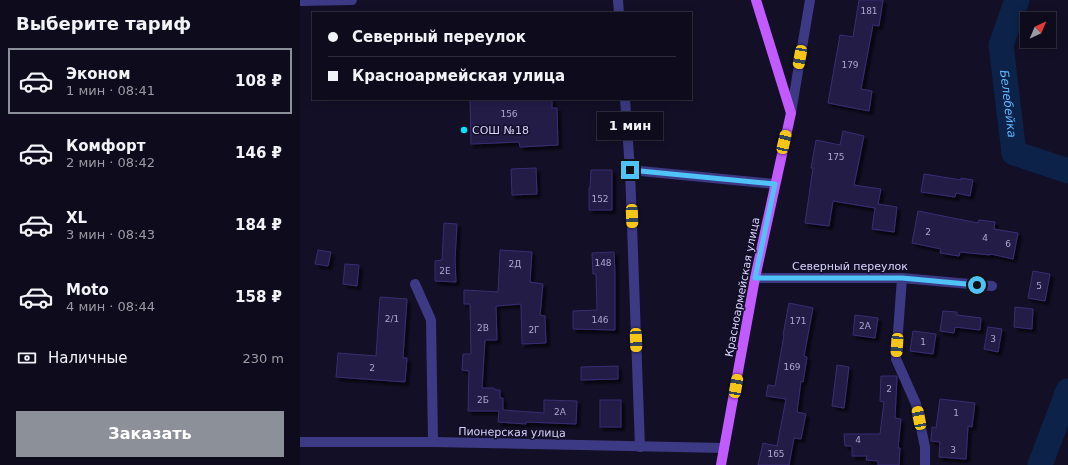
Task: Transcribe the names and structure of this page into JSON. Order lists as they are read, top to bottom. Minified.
{"streets":{"main road":["Красноармейская улица"],"street":["Северный переулок","Пионерская улица"]},"crossings":[["Северный переулок","Красноармейская улица"],["Красноармейская улица","Пионерская улица"]],"water":["Белебейка"],"places":["СОШ №18"],"house_numbers":["181","179","156","175","152","2","4","6","148","2Д","2Е","5","2/1","146","171","2А","2В","2Г","3","1","169","2","2","2Б","2А","1","4","3","165"],"north":"top right","page":{"heading":"Выберите тариф","banner":["Северный переулок","Красноармейская улица"],"list":[{"name":"Эконом","note":"1 мин · 08:41","value":"108 ₽"},{"name":"Комфорт","note":"2 мин · 08:42","value":"146 ₽"},{"name":"XL","note":"3 мин · 08:43","value":"184 ₽"},{"name":"Moto","note":"4 мин · 08:44","value":"158 ₽"}],"bubble":"1 мин","pay":["Наличные","230 m"],"buttons":"Заказать"}}
